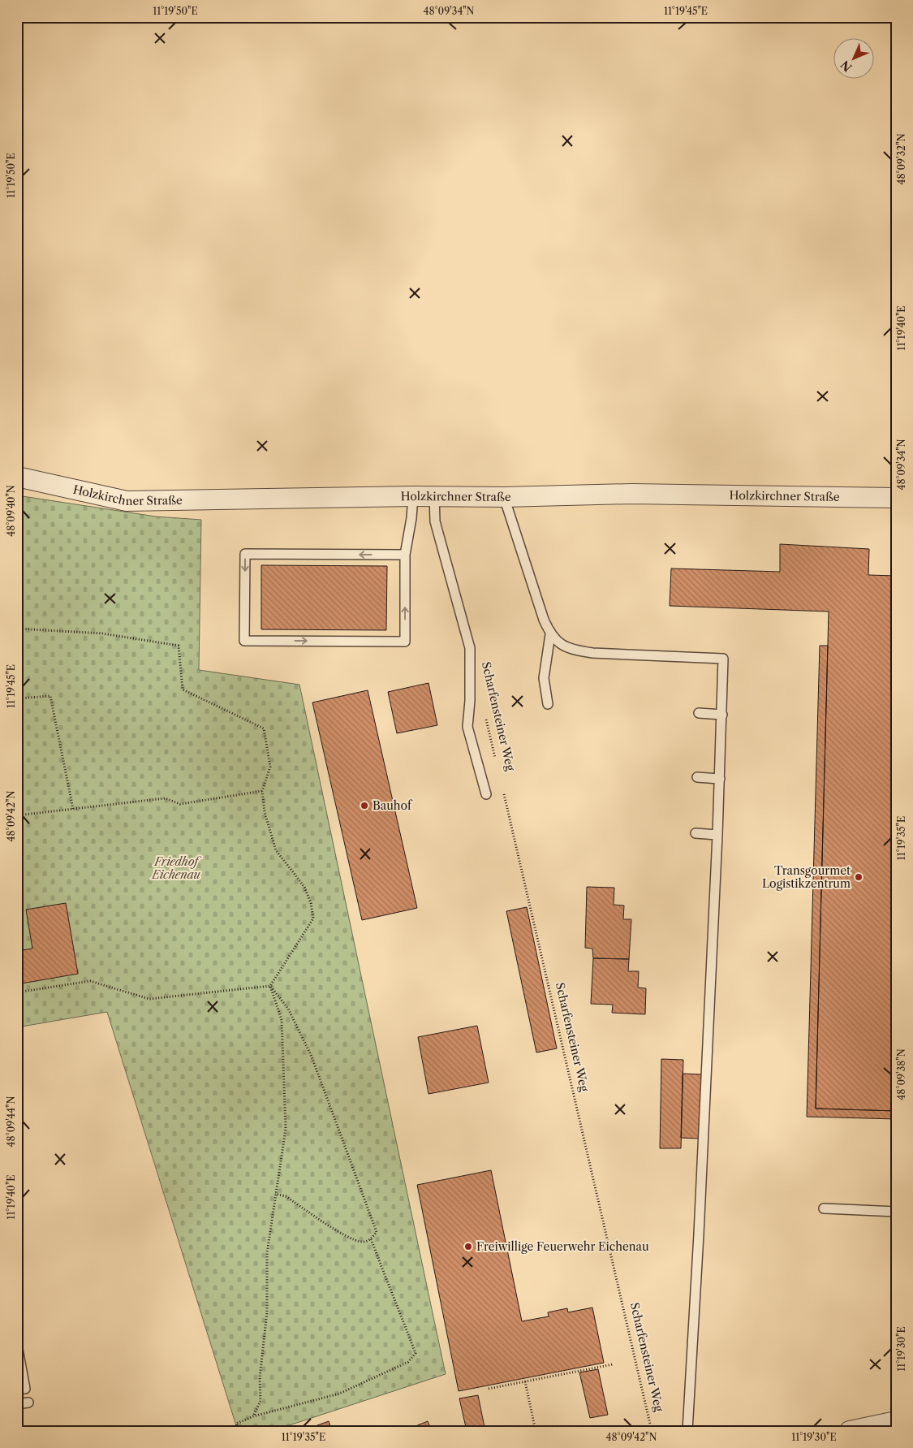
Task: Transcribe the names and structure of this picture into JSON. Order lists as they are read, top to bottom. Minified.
{"streets":{"street":["Holzkirchner Straße"],"lane":["Scharfensteiner Weg"]},"crossings":[["Holzkirchner Straße","Scharfensteiner Weg"]],"parks":["Friedhof Eichenau"],"places":["Bauhof","Transgourmet Logistikzentrum","Freiwillige Feuerwehr Eichenau"],"north":"bottom left","coordinates":["11°19'50\"E","48°09'34\"N","11°19'45\"E","48°09'32\"N","11°19'40\"E","48°09'40\"N","48°09'42\"N","11°19'35\"E","48°09'38\"N","48°09'44\"N","11°19'30\"E"]}
